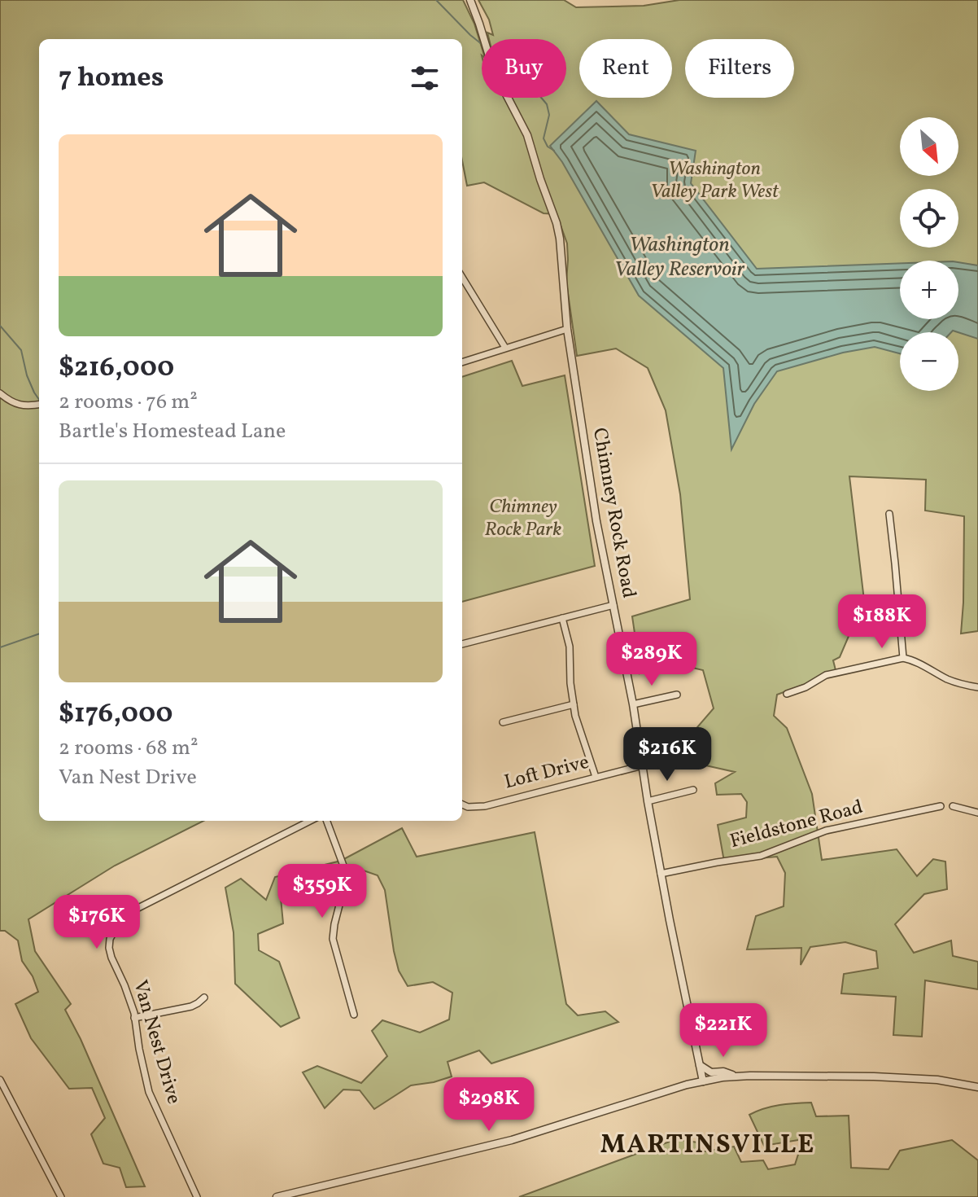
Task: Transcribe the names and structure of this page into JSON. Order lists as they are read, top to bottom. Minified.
{"streets":{"street":["Chimney Rock Road","Loft Drive","Fieldstone Road","Van Nest Drive"]},"crossings":[["Chimney Rock Road","Loft Drive"],["Chimney Rock Road","Fieldstone Road"]],"districts":["MARTINSVILLE"],"water":["Washington Valley Reservoir"],"parks":["Washington Valley Park West","Chimney Rock Park"],"north":"bottom right","page":{"chip":["Buy","Rent","Filters"],"heading":"7 homes","map_buttons":["+","−"],"list":[{"name":"$216,000","note":"2 rooms · 76 m² · Bartle's Homestead Lane"},{"name":"$176,000","note":"2 rooms · 68 m² · Van Nest Drive"}],"price":["$188K","$289K","$216K","$359K","$176K","$221K","$298K"]}}
